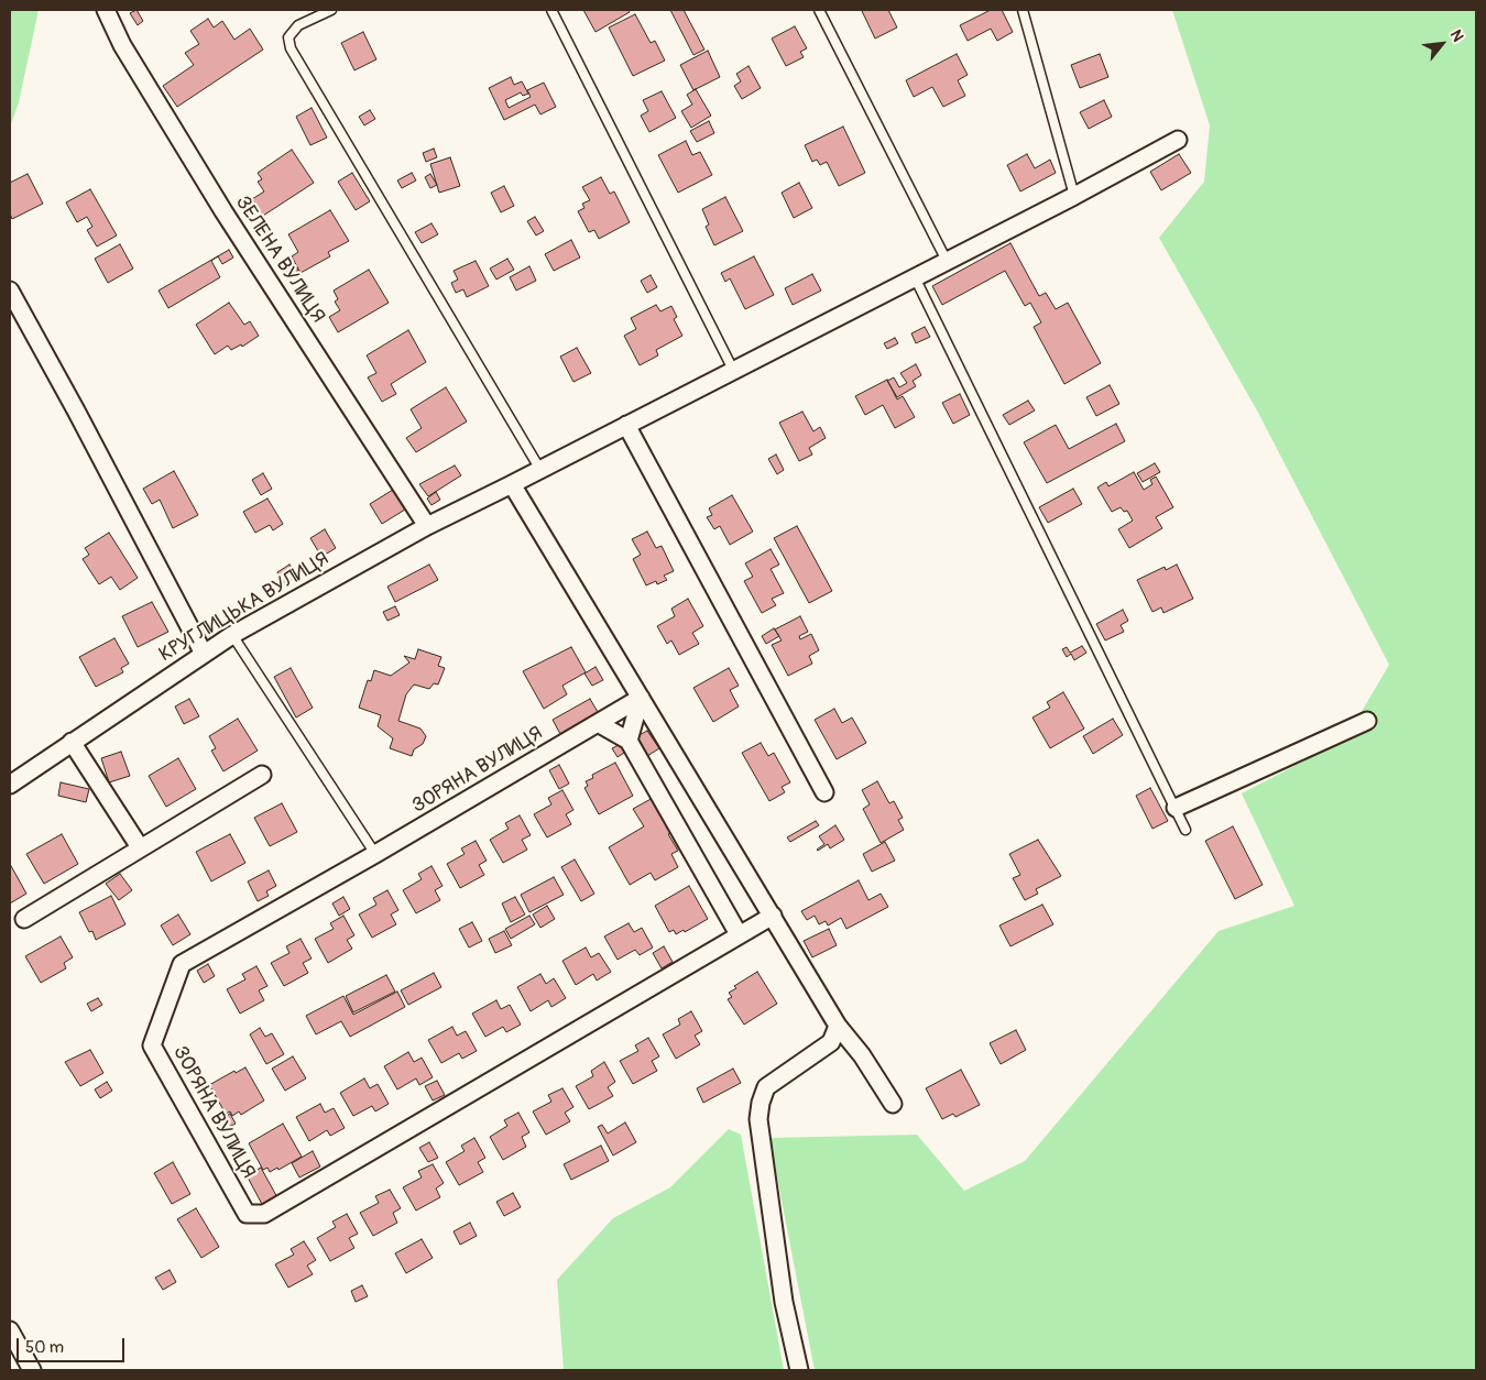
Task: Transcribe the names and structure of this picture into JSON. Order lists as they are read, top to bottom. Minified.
{"streets":{"street":["ЗЕЛЕНА ВУЛИЦЯ","КРУГЛИЦЬКА ВУЛИЦЯ","ЗОРЯНА ВУЛИЦЯ"]},"crossings":[["ЗЕЛЕНА ВУЛИЦЯ","КРУГЛИЦЬКА ВУЛИЦЯ"]],"scale_bar":"50 m","north":"top right"}
